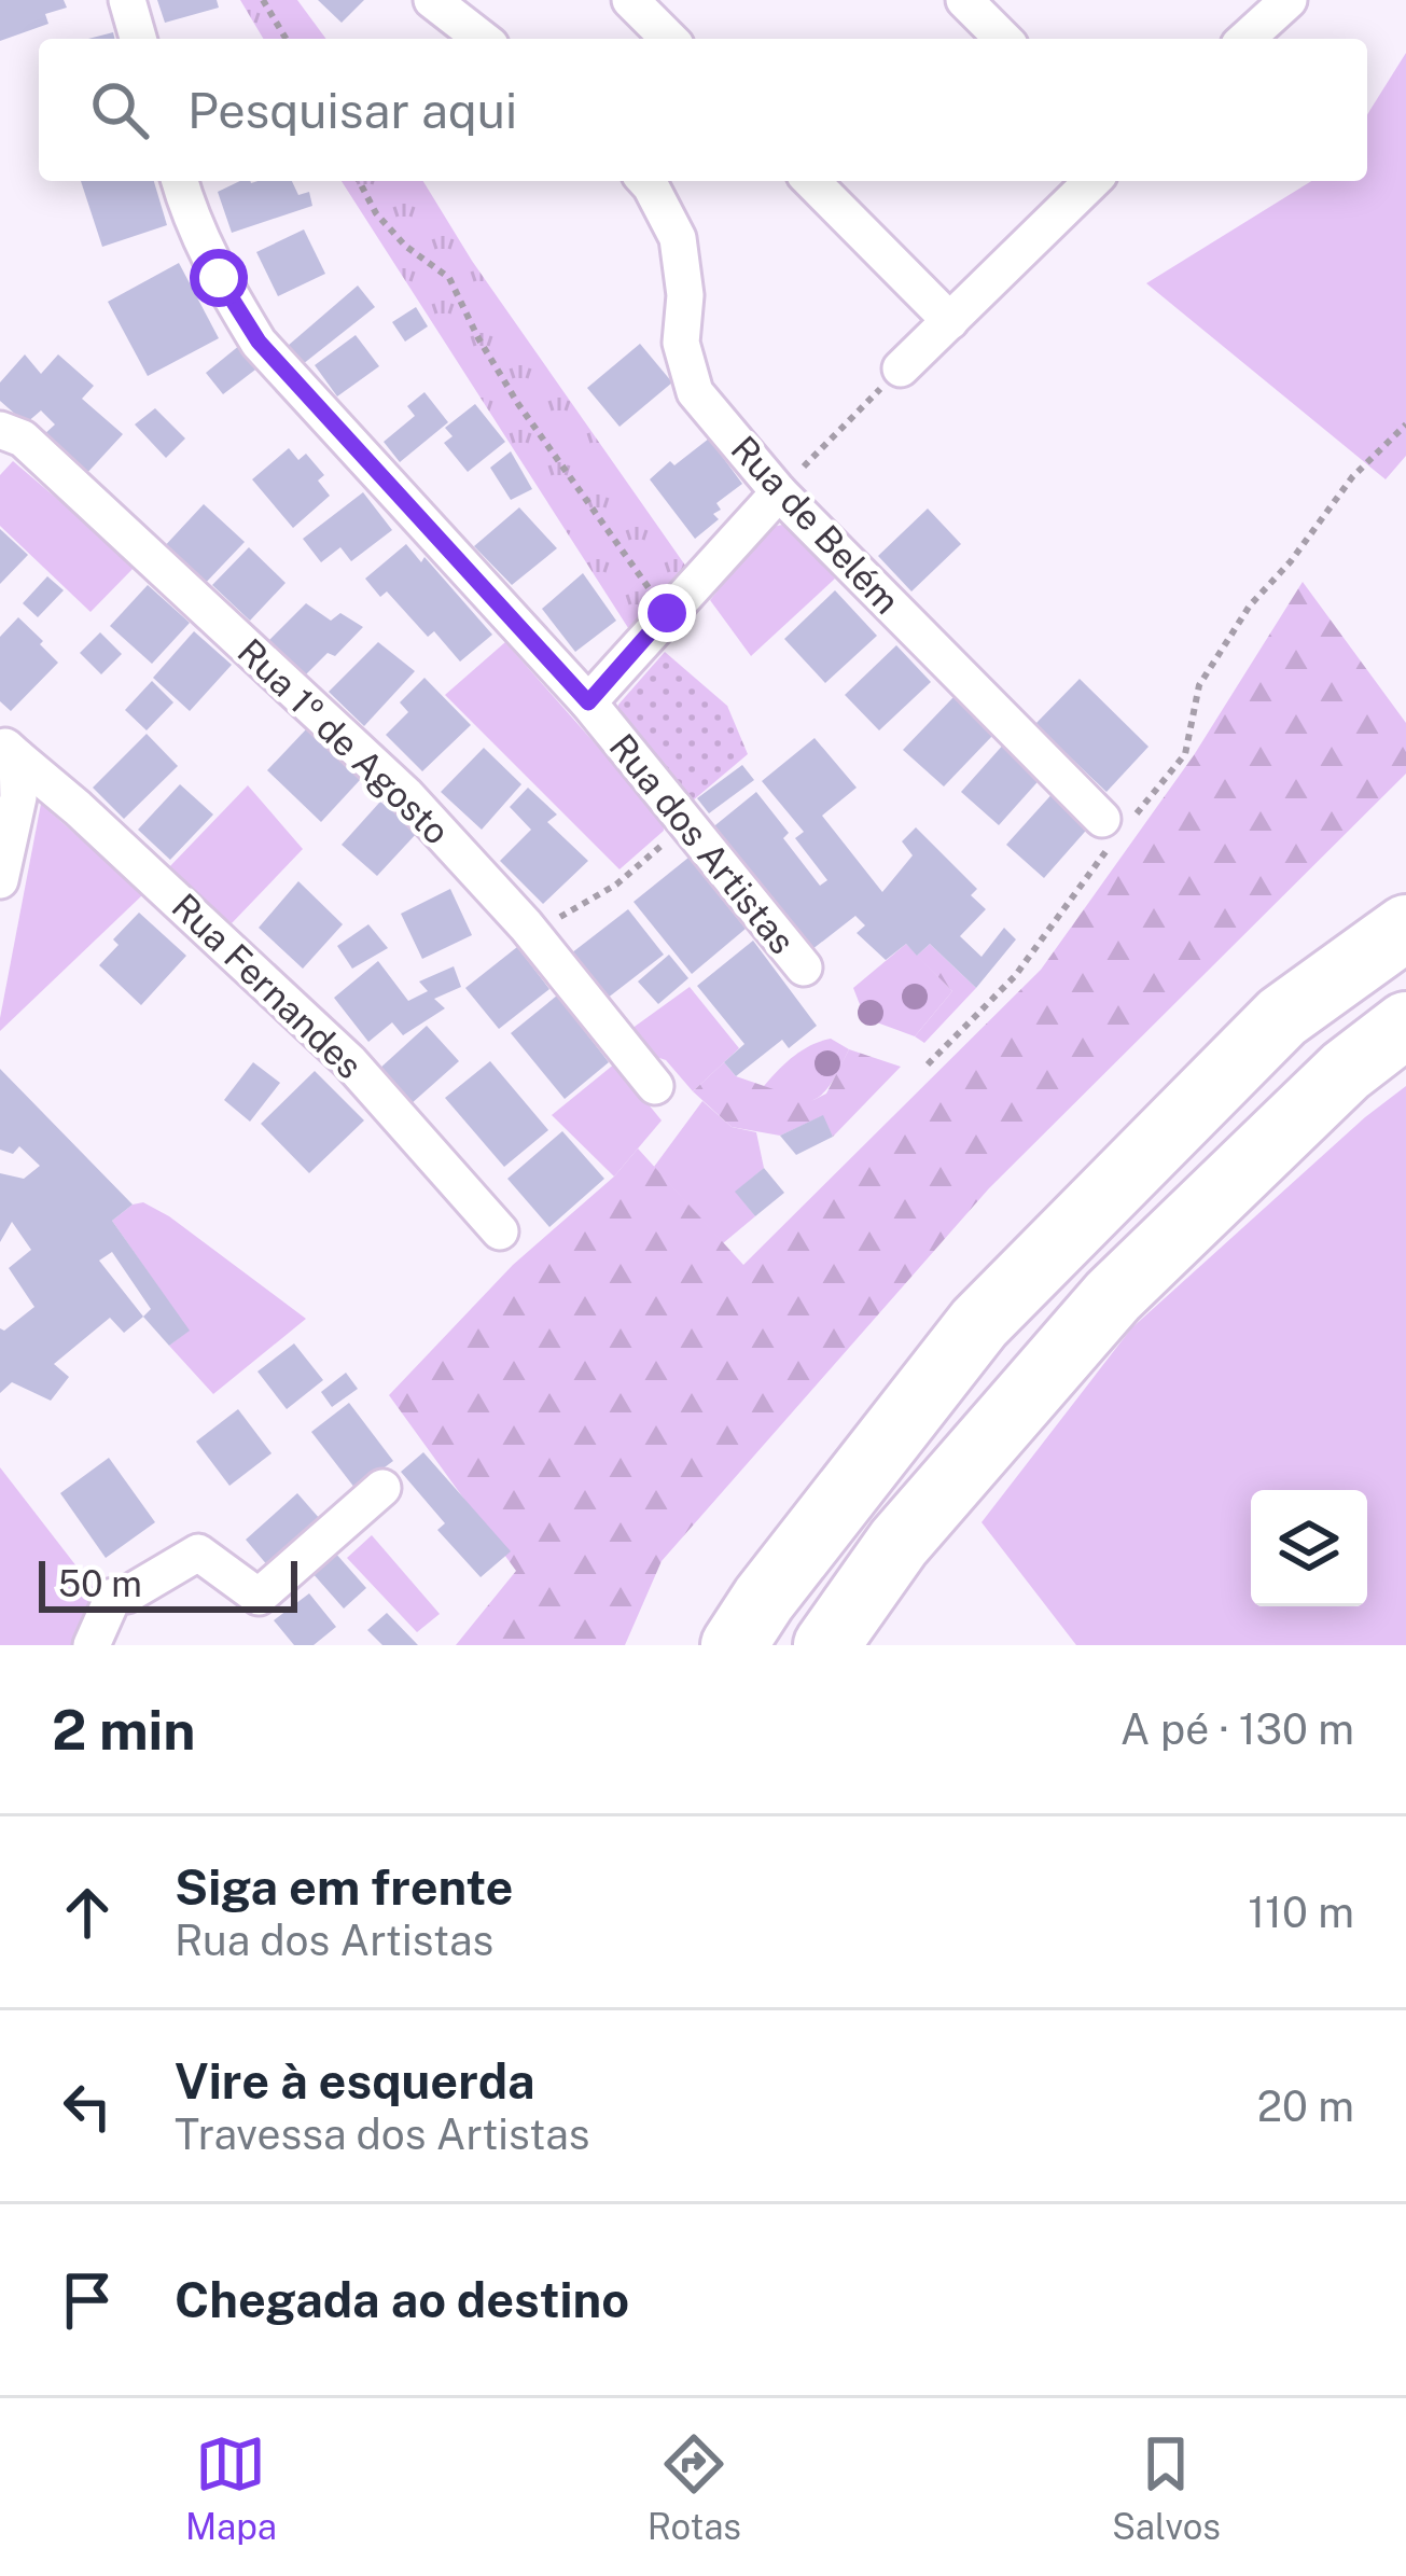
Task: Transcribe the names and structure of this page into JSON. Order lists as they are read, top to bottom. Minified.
{"streets":{"street":["Rua de Belém","Rua 1º de Agosto","Rua dos Artistas","Rua Fernandes"]},"scale_bar":"50 m","page":{"search":"Pesquisar aqui","scale":"50 m","heading":["2 min","A pé · 130 m"],"list":[["Siga em frente","Rua dos Artistas","110 m"],["Vire à esquerda","Travessa dos Artistas","20 m"],"Chegada ao destino"],"nav":["Mapa","Rotas","Salvos"]}}
